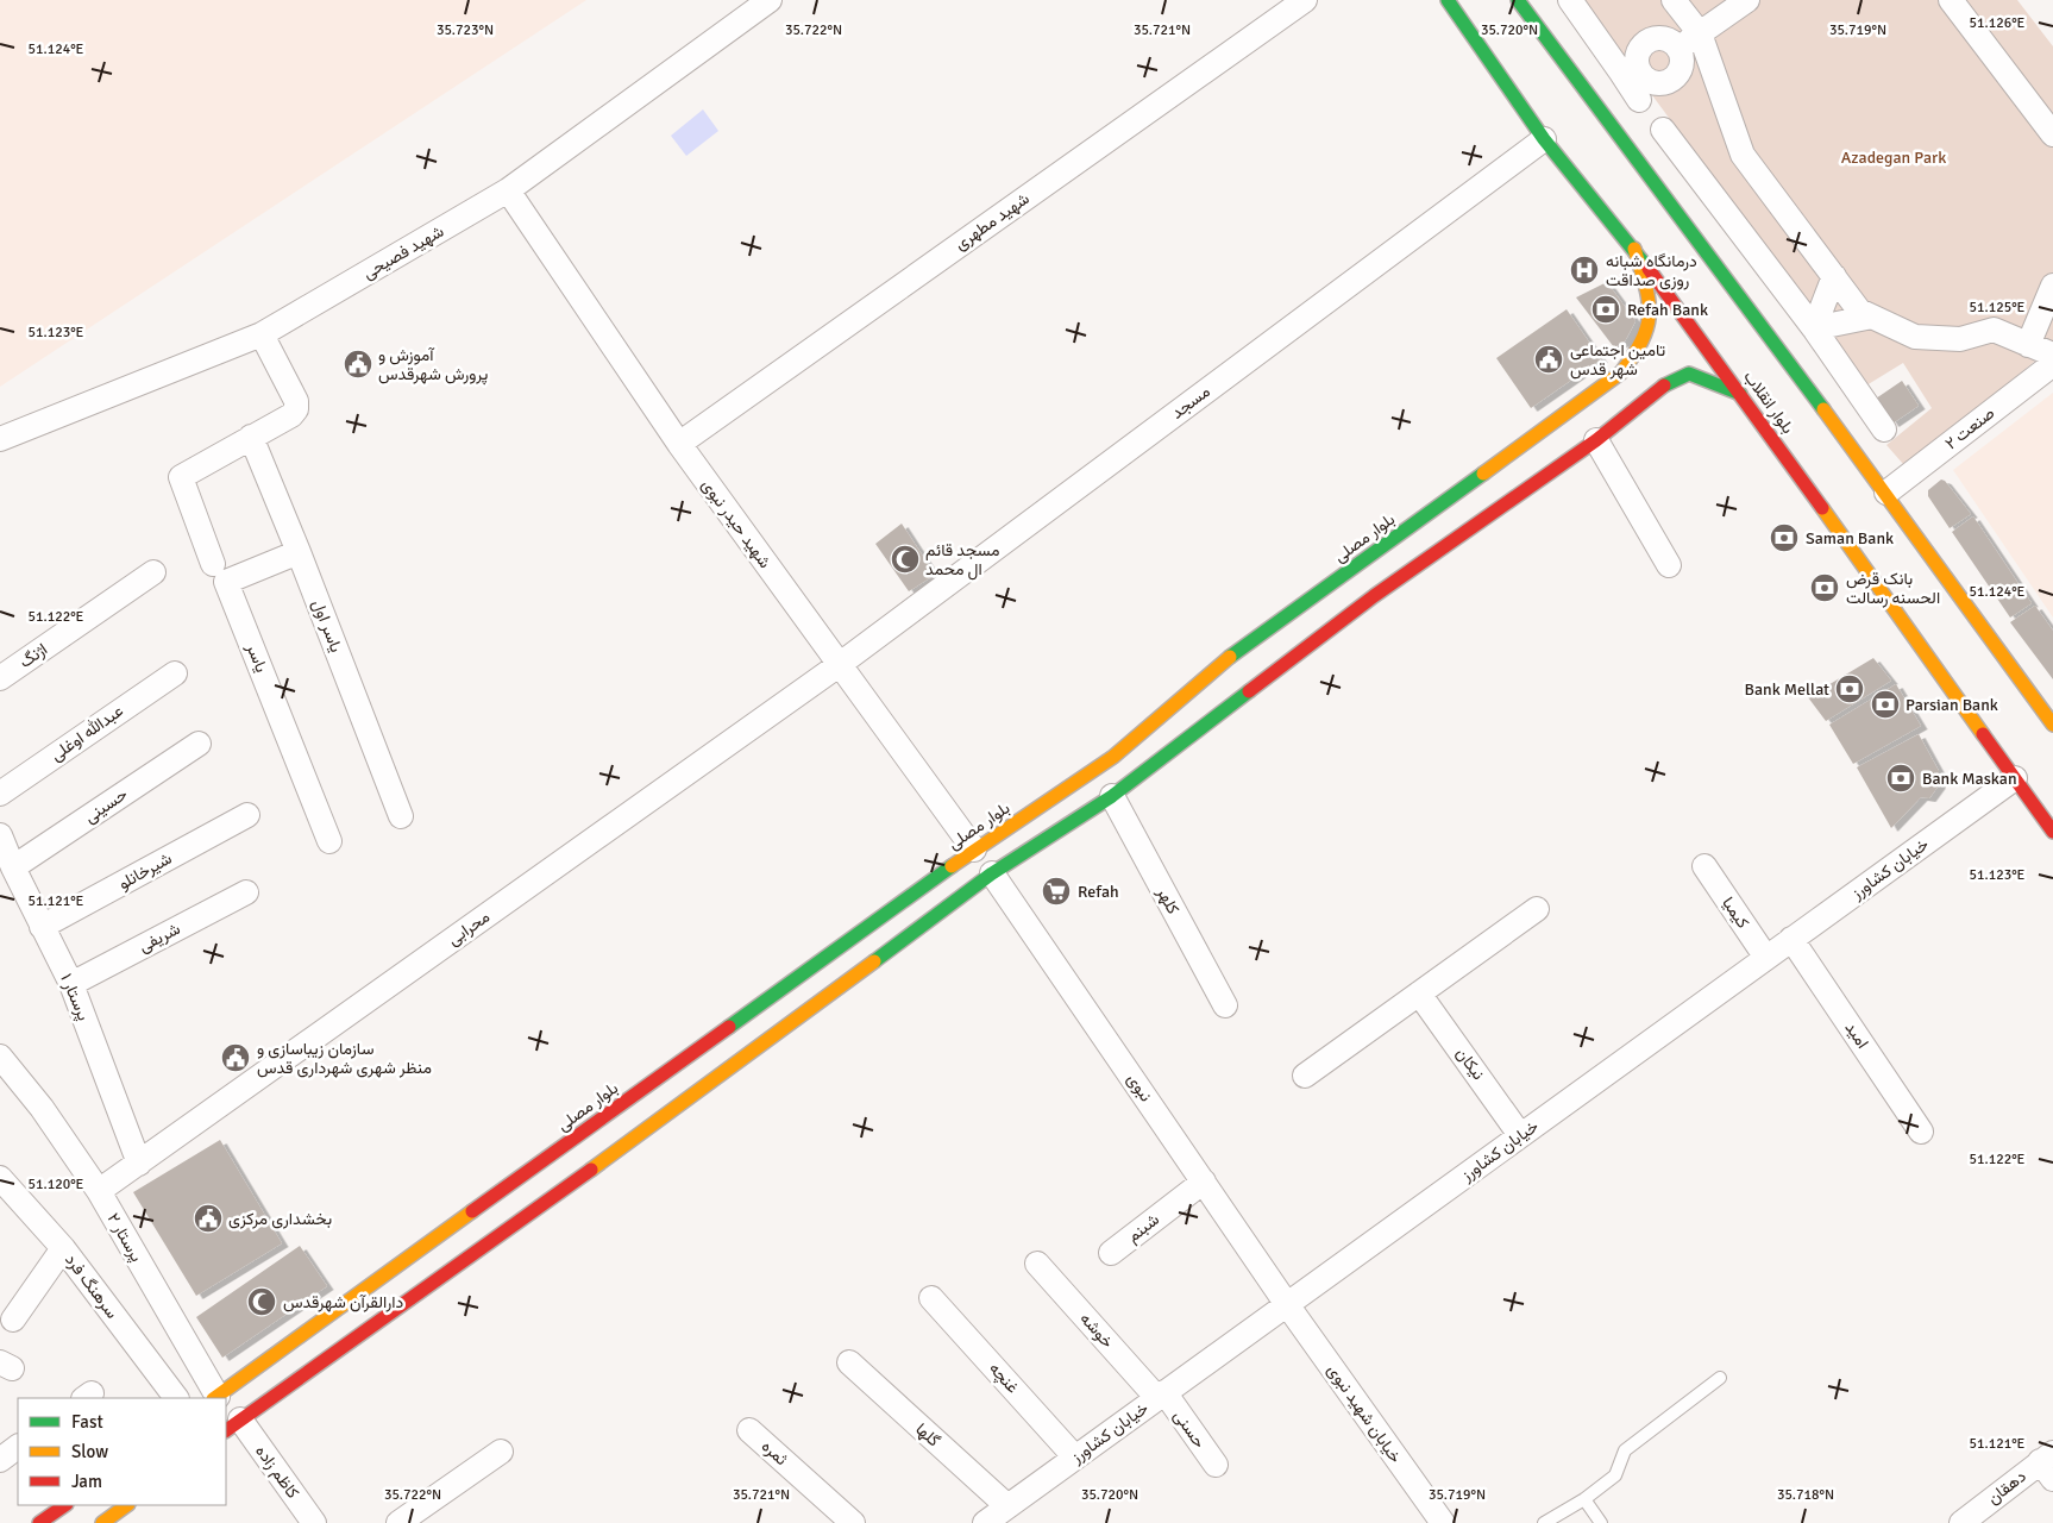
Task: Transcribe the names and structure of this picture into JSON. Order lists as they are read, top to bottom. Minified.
{"streets":{"main road":["بلوار انقلاب","بلوار مصلی"],"street":["شهید مطهری","شهید فصیحی","مسجد","صنعت ۲","شهید حیدر نبوی","یاسر اول","اژنگ","یاسر","عبدالله اوغلی","حسینی","خیابان کشاورز","شیرخانلو","کلهر","کیمیا","محرابی","شریفی","پرستار ۱","امید","نیکان","نبوی","شبنم","پرستار ۲","سرهنگ فرد","خوشه","غنچه","خیابان شهید نبوی","حسنی","گلها","ثمره","کاظم زاده","دهقان"]},"crossings":[["شهید مطهری","شهید حیدر نبوی"],["شهید فصیحی","شهید حیدر نبوی"],["مسجد","بلوار انقلاب"],["مسجد","شهید حیدر نبوی"],["مسجد","محرابی"],["بلوار انقلاب","بلوار مصلی"],["بلوار انقلاب","خیابان کشاورز"],["شهید حیدر نبوی","بلوار مصلی"],["شهید حیدر نبوی","محرابی"],["یاسر اول","یاسر"],["حسینی","پرستار ۱"],["خیابان کشاورز","کیمیا"],["خیابان کشاورز","امید"],["خیابان کشاورز","نیکان"],["خیابان کشاورز","نبوی"],["خیابان کشاورز","خوشه"],["خیابان کشاورز","غنچه"],["خیابان کشاورز","خیابان شهید نبوی"],["خیابان کشاورز","حسنی"],["خیابان کشاورز","گلها"],["شیرخانلو","پرستار ۱"],["محرابی","پرستار ۱"],["محرابی","پرستار ۲"],["شریفی","پرستار ۱"],["نبوی","شبنم"],["نبوی","خیابان شهید نبوی"],["خوشه","حسنی"]],"parks":["Azadegan Park"],"places":{"hospital":["درمانگاه شبانه روزی صداقت"],"bank":["Refah Bank","Saman Bank","بانک قرض الحسنه رسالت","Bank Mellat","Parsian Bank","Bank Maskan"],"public building":["تامین اجتماعی شهر قدس","آموزش و پرورش شهرقدس","سازمان زیباسازی و منظر شهری شهرداری قدس","بخشداری مرکزی"],"mosque":["مسجد قائم ال محمد","دارالقرآن شهرقدس"],"supermarket":["Refah"]},"legend":["Fast","Slow","Jam"],"coordinates":["51.126°E","35.723°N","35.722°N","35.721°N","35.720°N","35.719°N","51.124°E","51.125°E","51.123°E","51.122°E","51.121°E","51.120°E","35.718°N"]}
